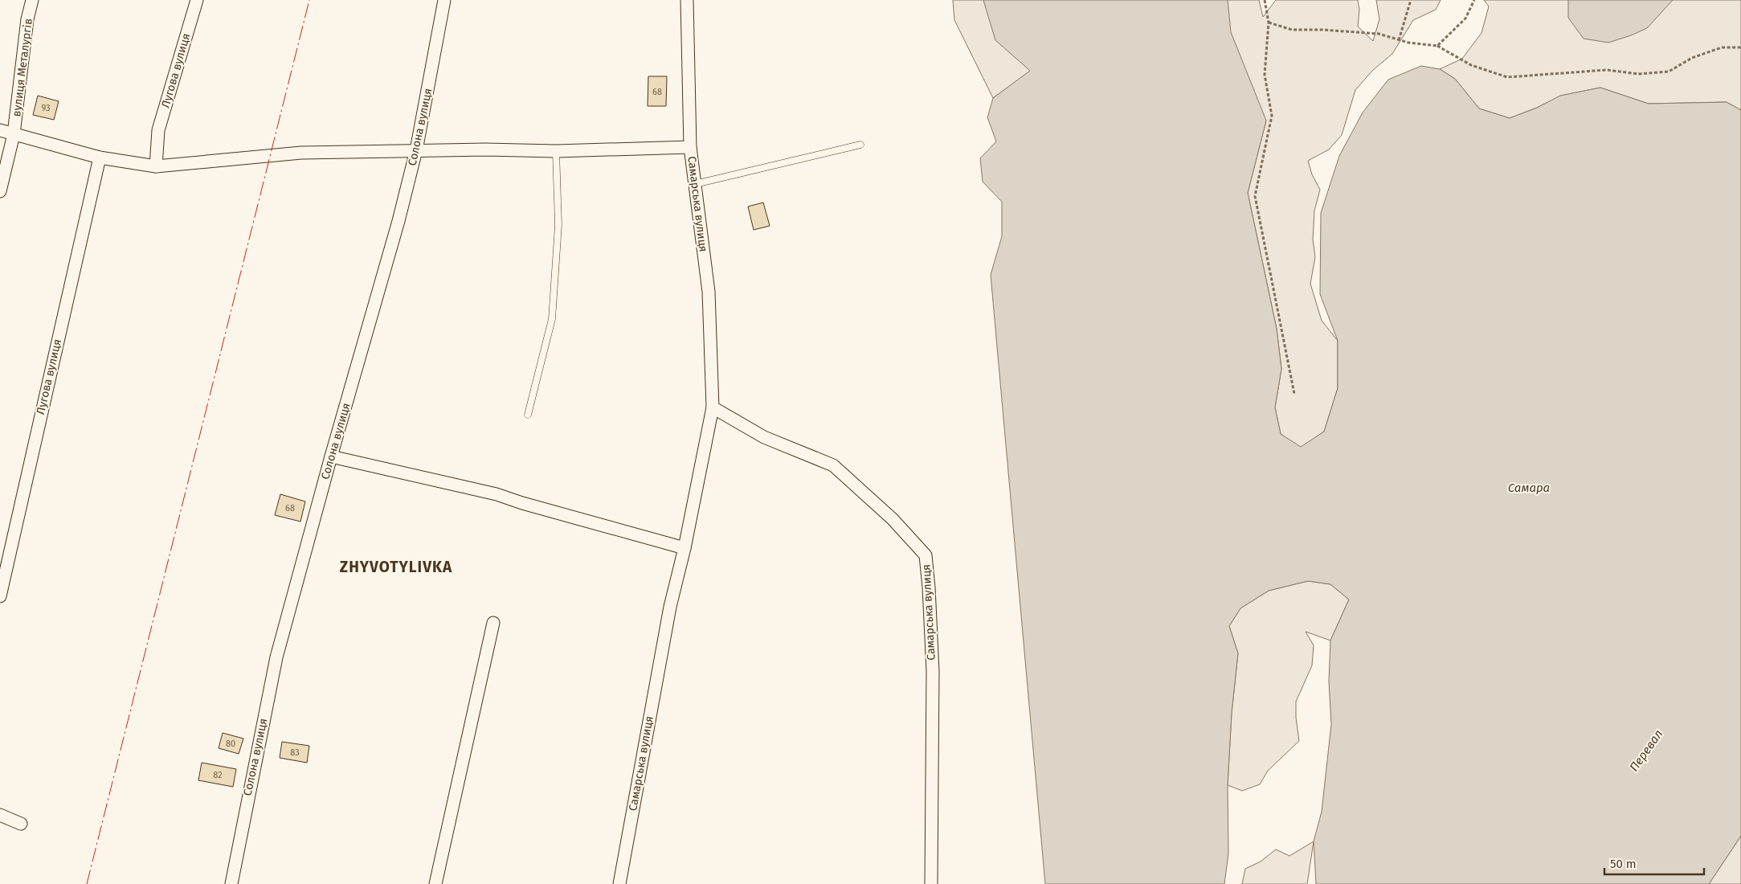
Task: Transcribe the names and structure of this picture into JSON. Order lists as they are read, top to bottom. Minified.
{"streets":{"street":["вулиця Металургів","Лугова вулиця","Солона вулиця","Самарська вулиця"]},"districts":["ZHYVOTYLIVKA"],"water":["Самара","Перевал"],"house_numbers":["68","93","68","80","83","82"],"scale_bar":"50 m"}
